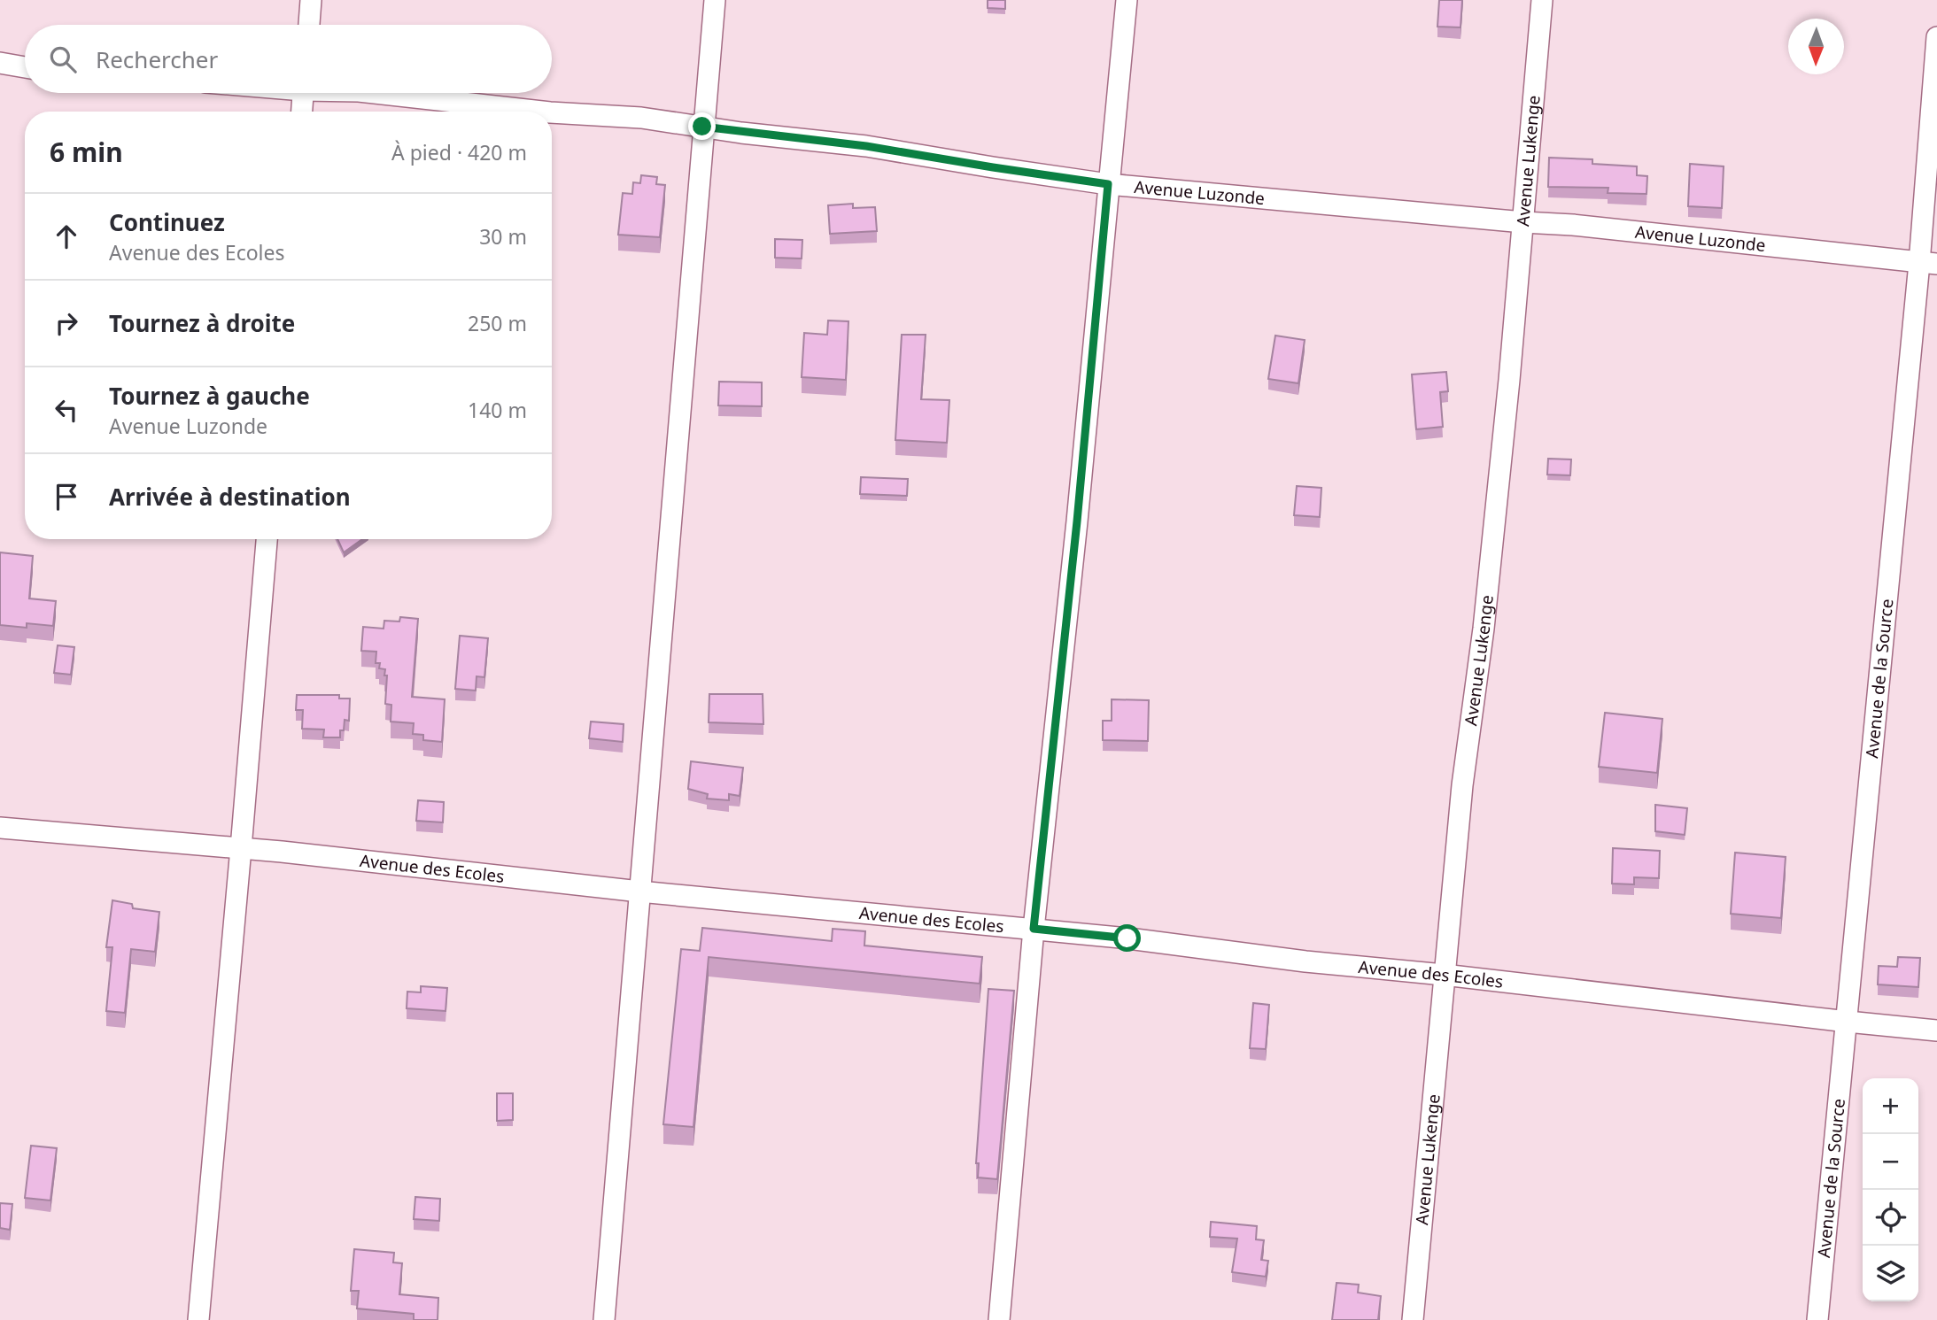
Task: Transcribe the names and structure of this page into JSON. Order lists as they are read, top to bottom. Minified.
{"streets":{"street":["Avenue Lukenge","Avenue Luzonde","Avenue de la Source","Avenue des Ecoles"]},"crossings":[["Avenue Lukenge","Avenue Luzonde"],["Avenue Lukenge","Avenue des Ecoles"],["Avenue Luzonde","Avenue de la Source"],["Avenue de la Source","Avenue des Ecoles"]],"north":"bottom","page":{"search":"Rechercher","heading":["6 min","À pied · 420 m"],"list":[["Continuez","Avenue des Ecoles","30 m"],["Tournez à droite","250 m"],["Tournez à gauche","Avenue Luzonde","140 m"],"Arrivée à destination"],"map_buttons":["+","−"]}}
